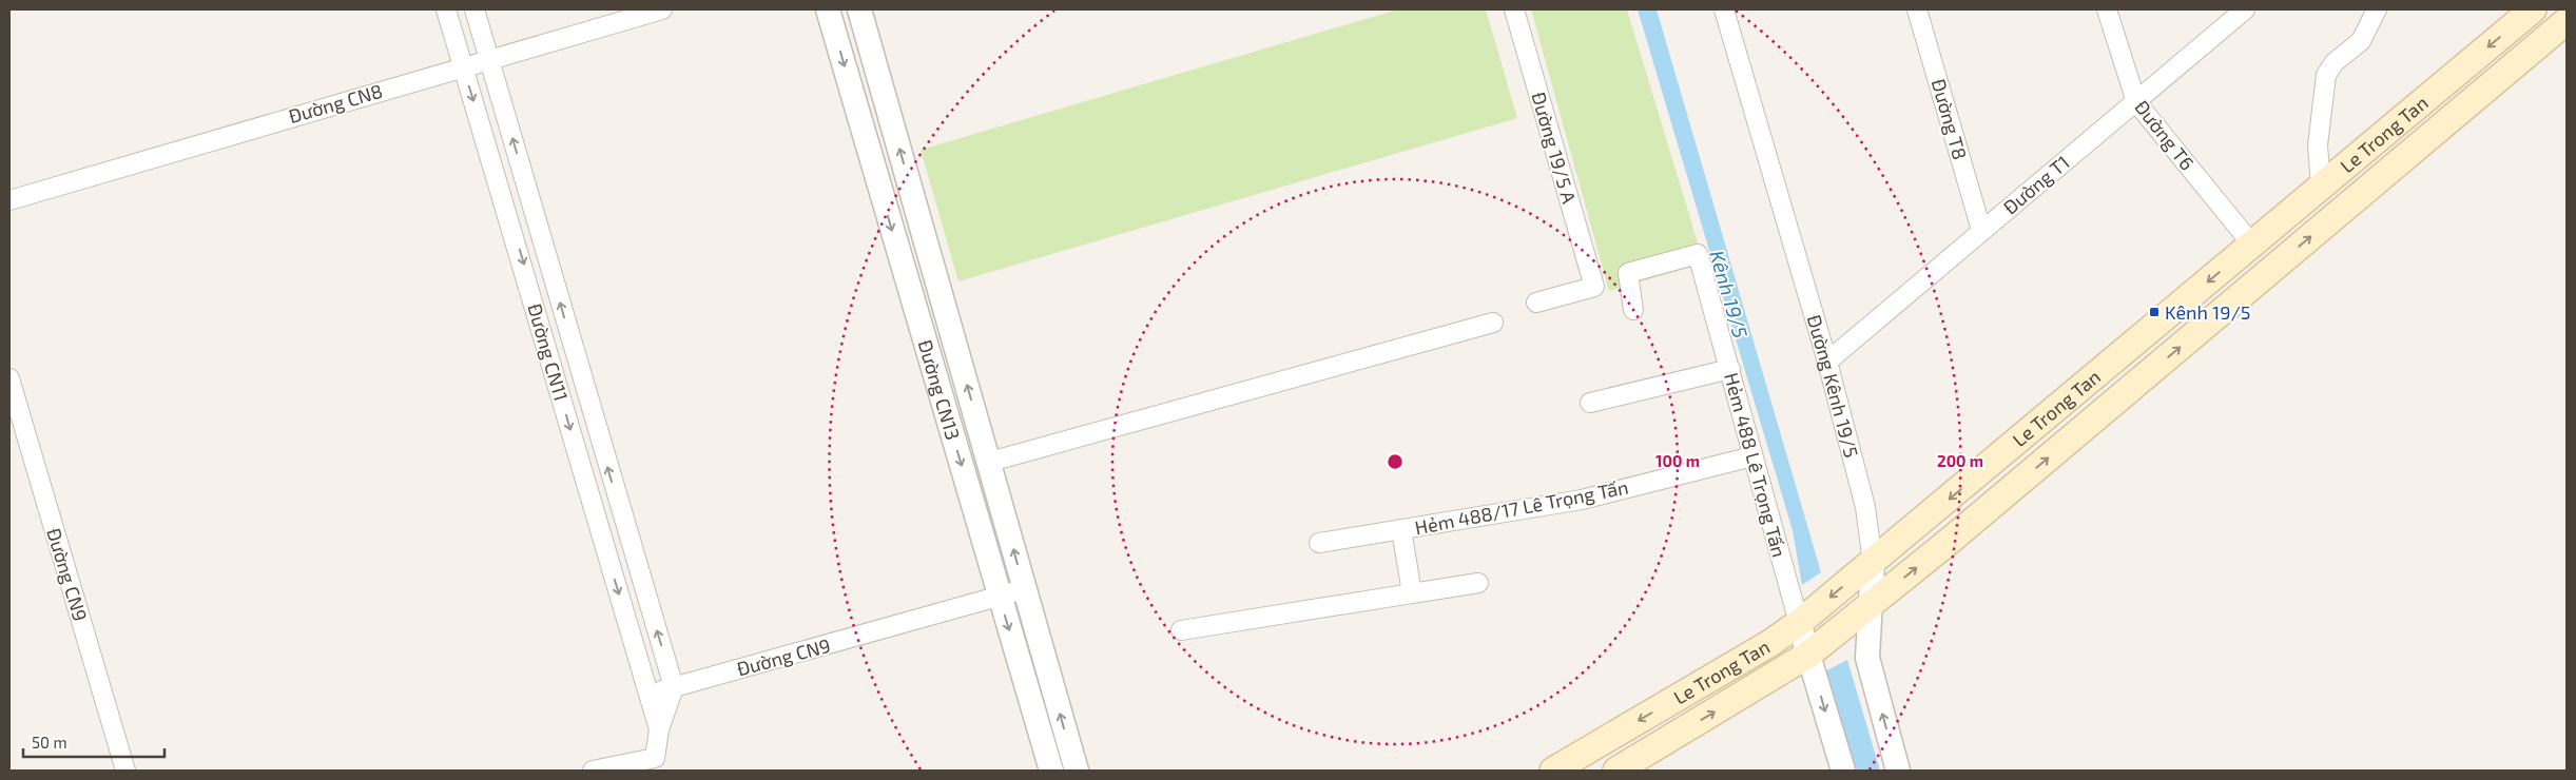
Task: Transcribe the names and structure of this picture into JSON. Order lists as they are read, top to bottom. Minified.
{"streets":{"main road":["Le Trong Tan"],"street":["Đường CN8","Đường T8","Đường T6","Đường 19/5 A","Đường T1","Đường CN11","Đường Kênh 19/5","Đường CN13","Hẻm 488 Lê Trọng Tấn","Hẻm 488/17 Lê Trọng Tấn","Đường CN9"]},"crossings":[["Đường CN8","Đường CN11"],["Đường T8","Đường T1"],["Le Trong Tan","Đường T6"],["Le Trong Tan","Đường Kênh 19/5"],["Le Trong Tan","Hẻm 488 Lê Trọng Tấn"],["Đường T6","Đường T1"],["Đường T1","Đường Kênh 19/5"],["Đường CN11","Đường CN9"],["Đường CN13","Đường CN9"],["Hẻm 488 Lê Trọng Tấn","Hẻm 488/17 Lê Trọng Tấn"]],"water":["Kênh 19/5"],"places":{"transit":["Kênh 19/5"]},"scale_bar":"50 m","rings":["100 m","200 m"]}
